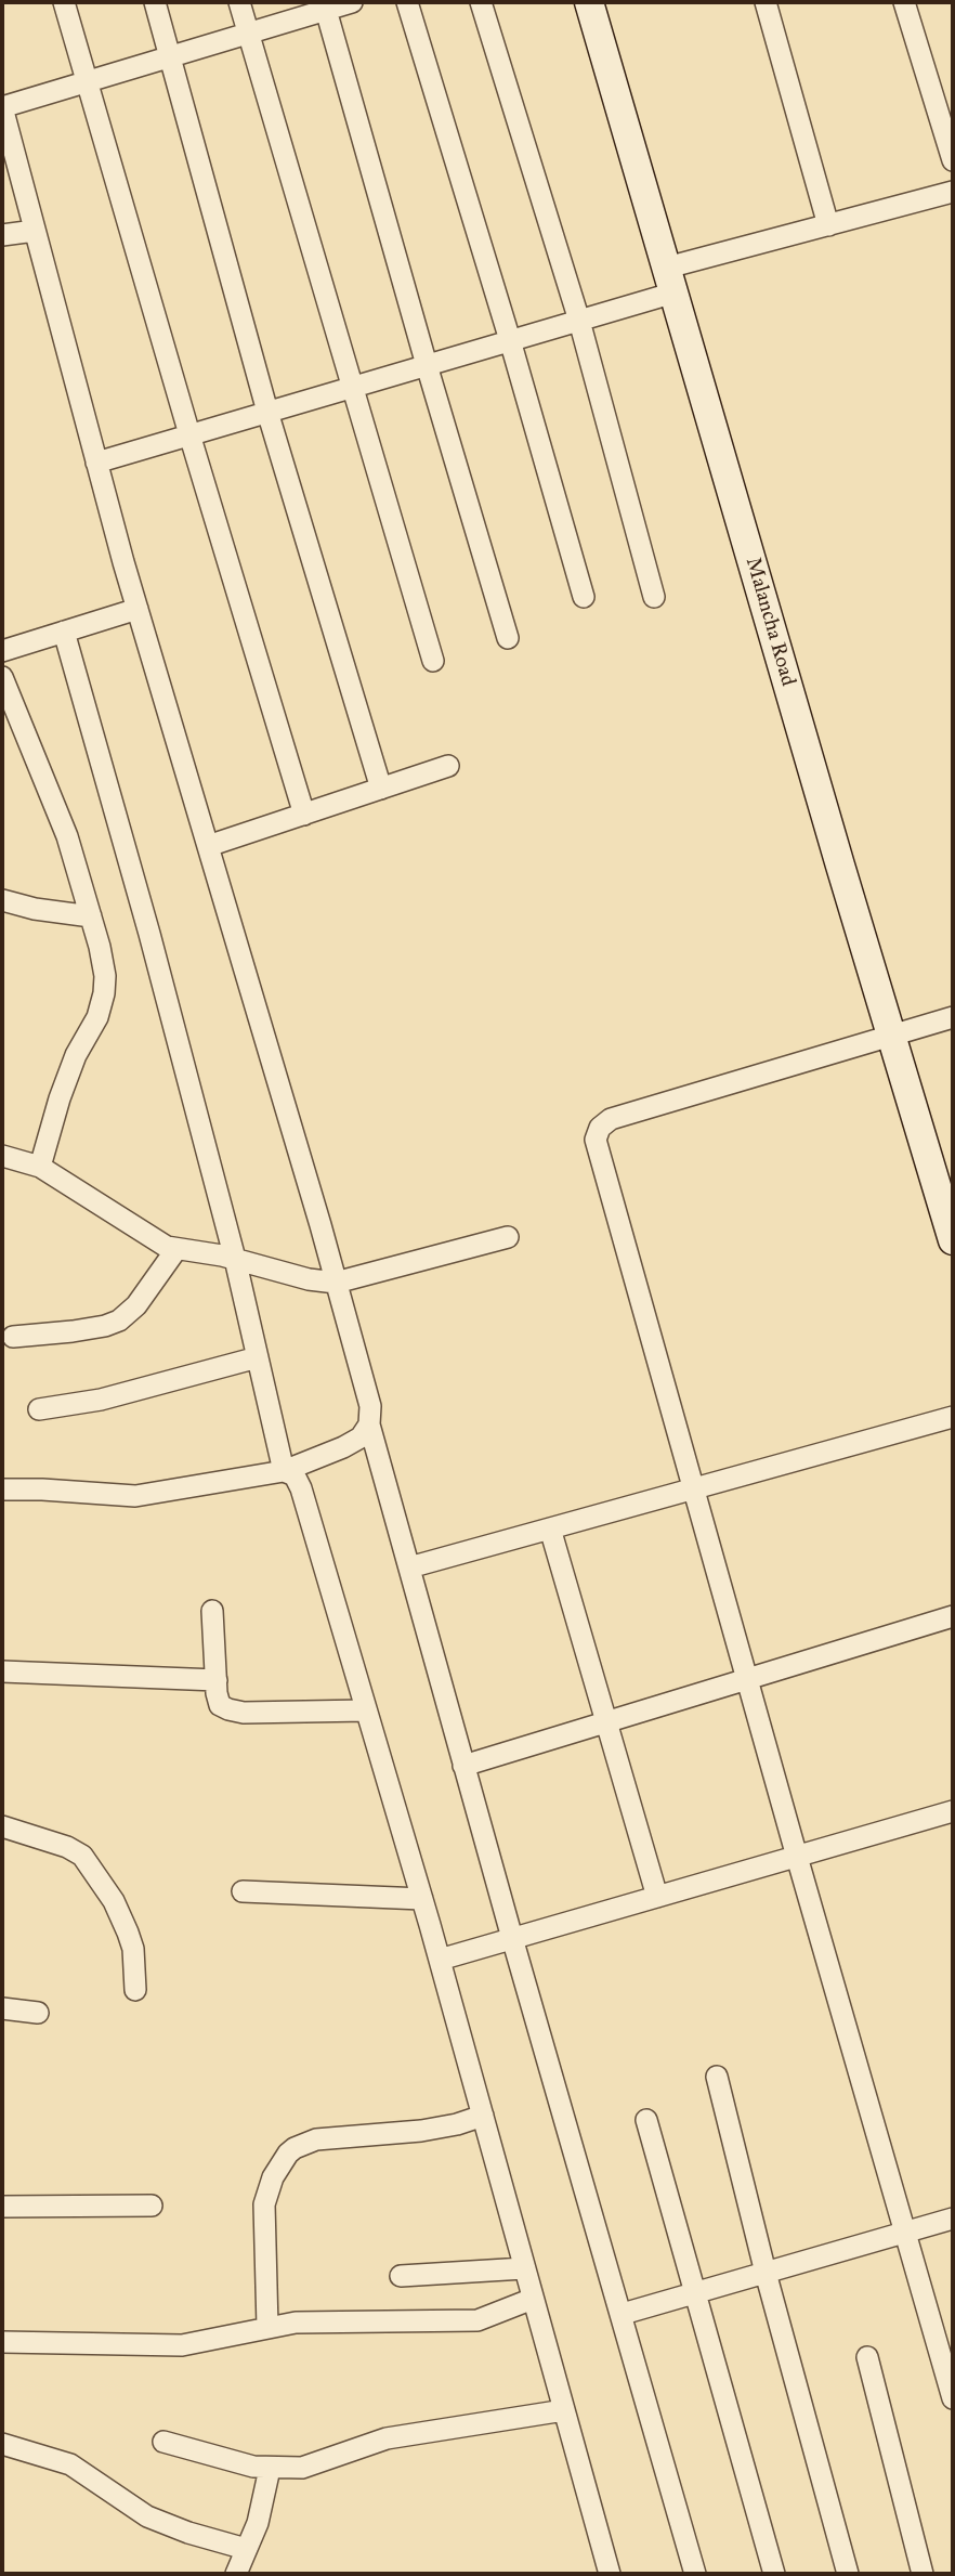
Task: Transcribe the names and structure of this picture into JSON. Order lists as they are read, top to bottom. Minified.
{"streets":{"main road":["Malancha Road"]}}
